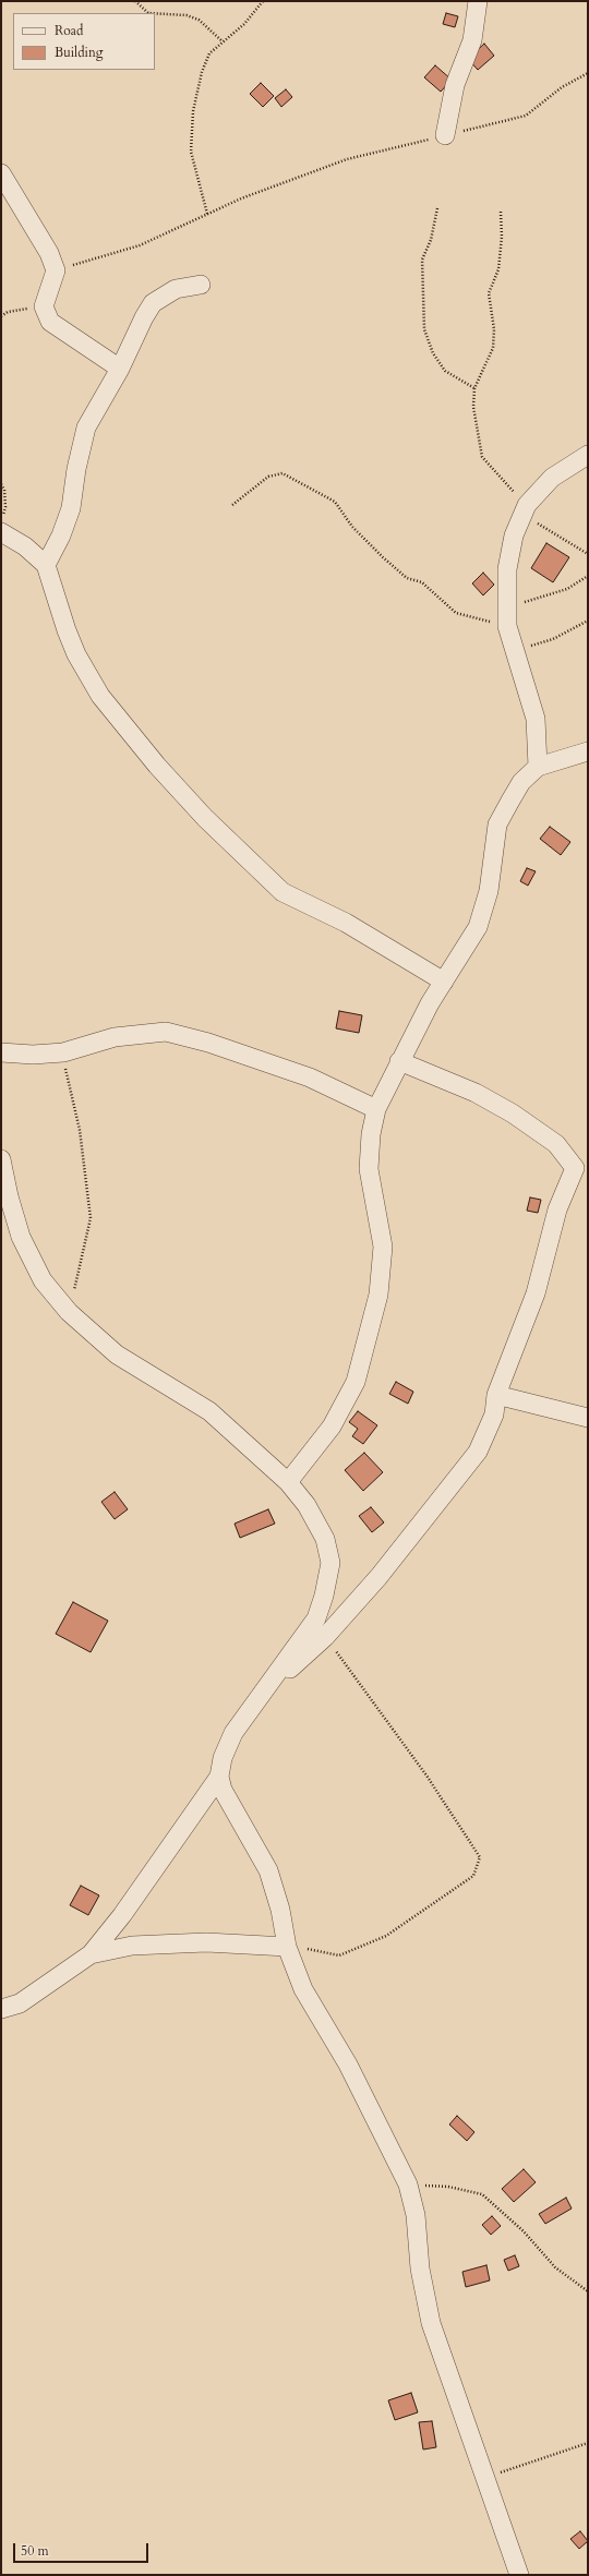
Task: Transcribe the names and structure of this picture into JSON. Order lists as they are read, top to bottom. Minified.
{"legend":["Road","Building"],"scale_bar":"50 m"}
